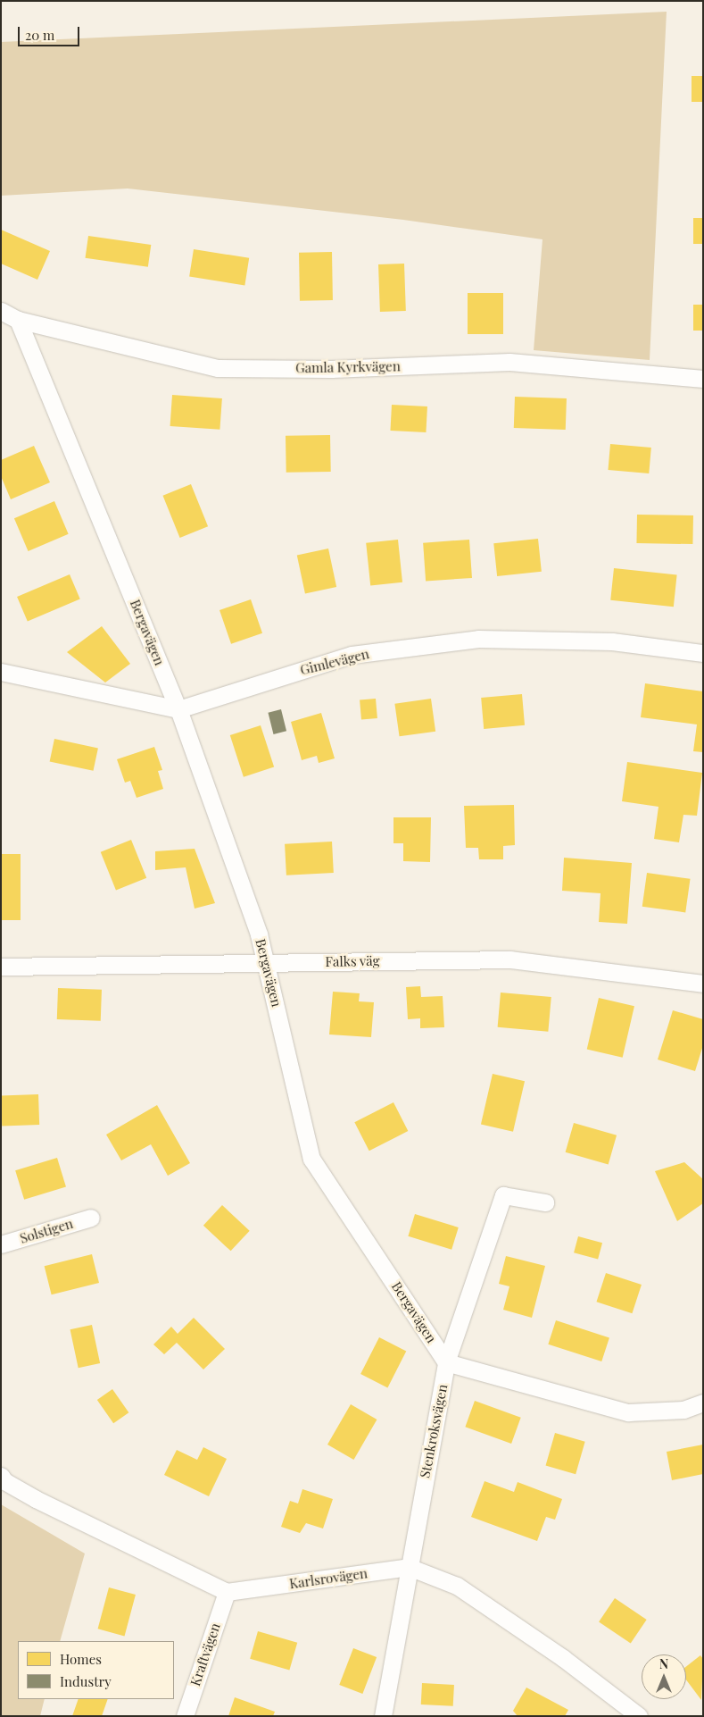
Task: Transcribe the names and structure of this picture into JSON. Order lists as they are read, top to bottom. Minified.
{"streets":{"street":["Gamla Kyrkvägen","Bergavägen","Gimlevägen","Falks väg","Solstigen","Stenkroksvägen","Karlsrovägen","Kraftvägen"]},"crossings":[["Gamla Kyrkvägen","Bergavägen"],["Bergavägen","Gimlevägen"],["Bergavägen","Falks väg"],["Bergavägen","Stenkroksvägen"],["Stenkroksvägen","Karlsrovägen"],["Karlsrovägen","Kraftvägen"]],"legend":["Homes","Industry"],"scale_bar":"20 m","north":"top"}
